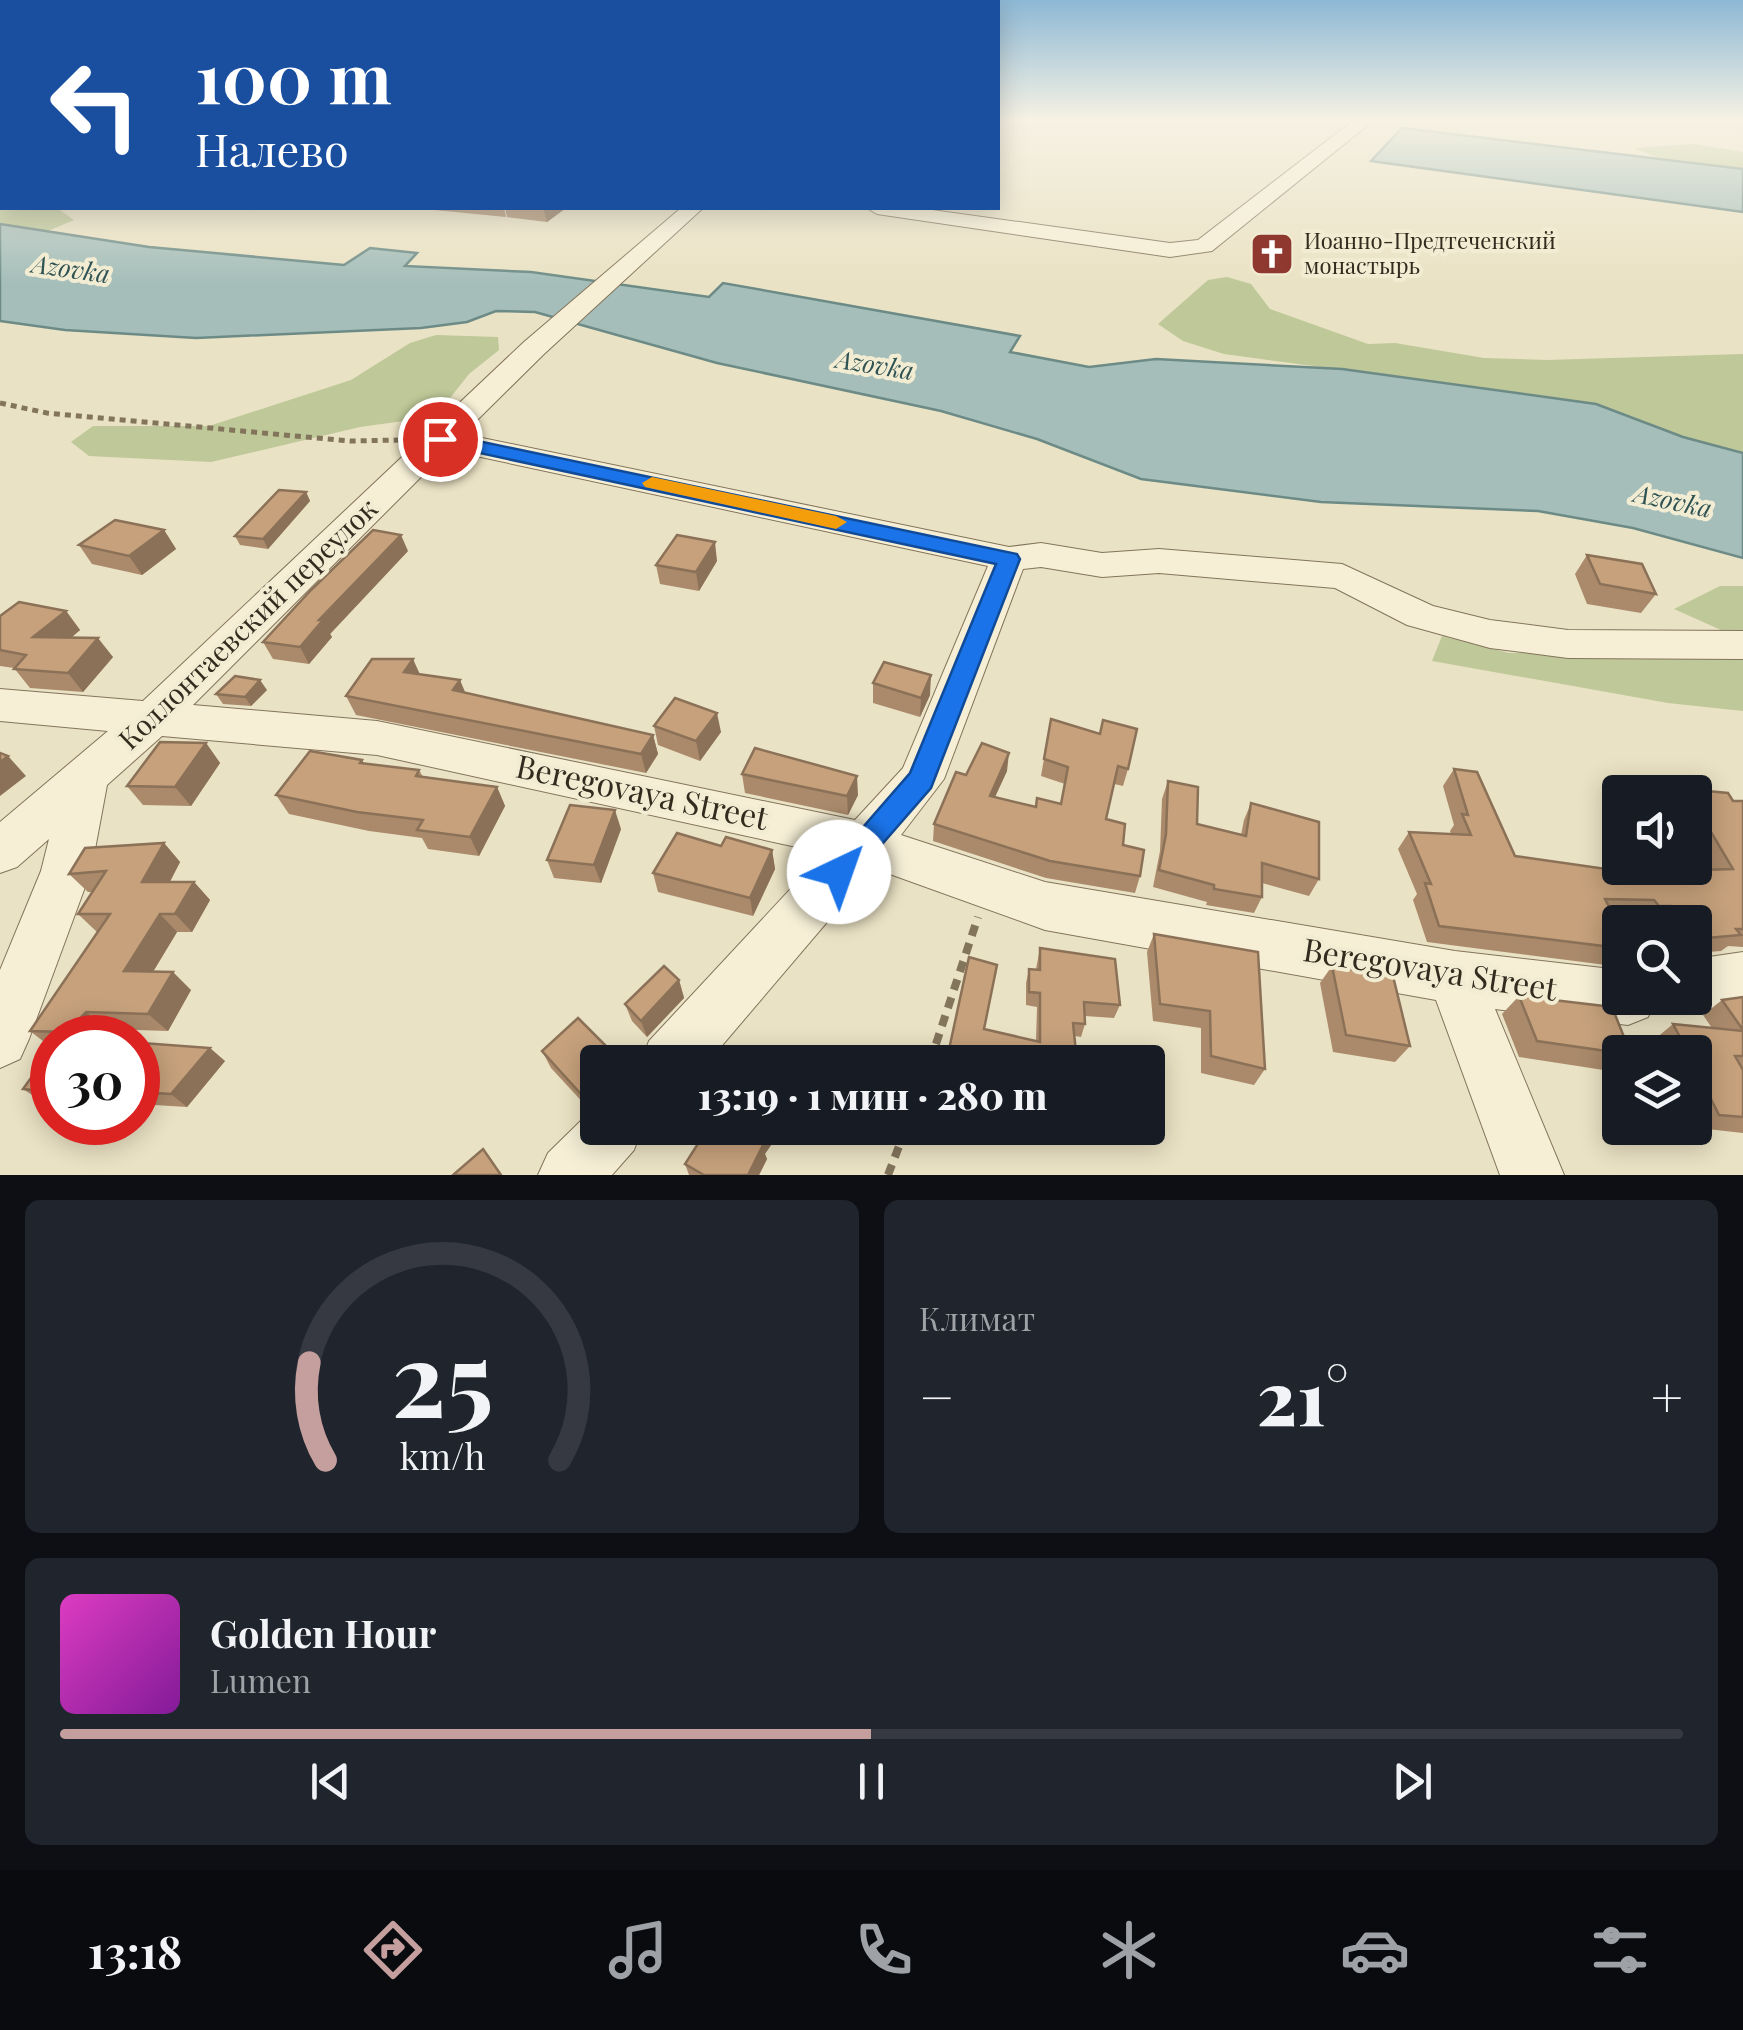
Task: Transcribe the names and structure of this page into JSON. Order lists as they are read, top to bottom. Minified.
{"streets":{"street":["Коллонтаевский переулок","Beregovaya Street"]},"crossings":[["Коллонтаевский переулок","Beregovaya Street"]],"water":["Azovka"],"places":{"church":["Иоанно-Предтеченский монастырь"]},"page":{"turn":["100 m","Налево"],"limit":"30","trip":"13:19 · 1 мин · 280 m","tile":"Климат","heat":["−","21°","+"],"song":["Golden Hour","Lumen"],"tabs":"13:18","gauge":["25","km/h"]}}
